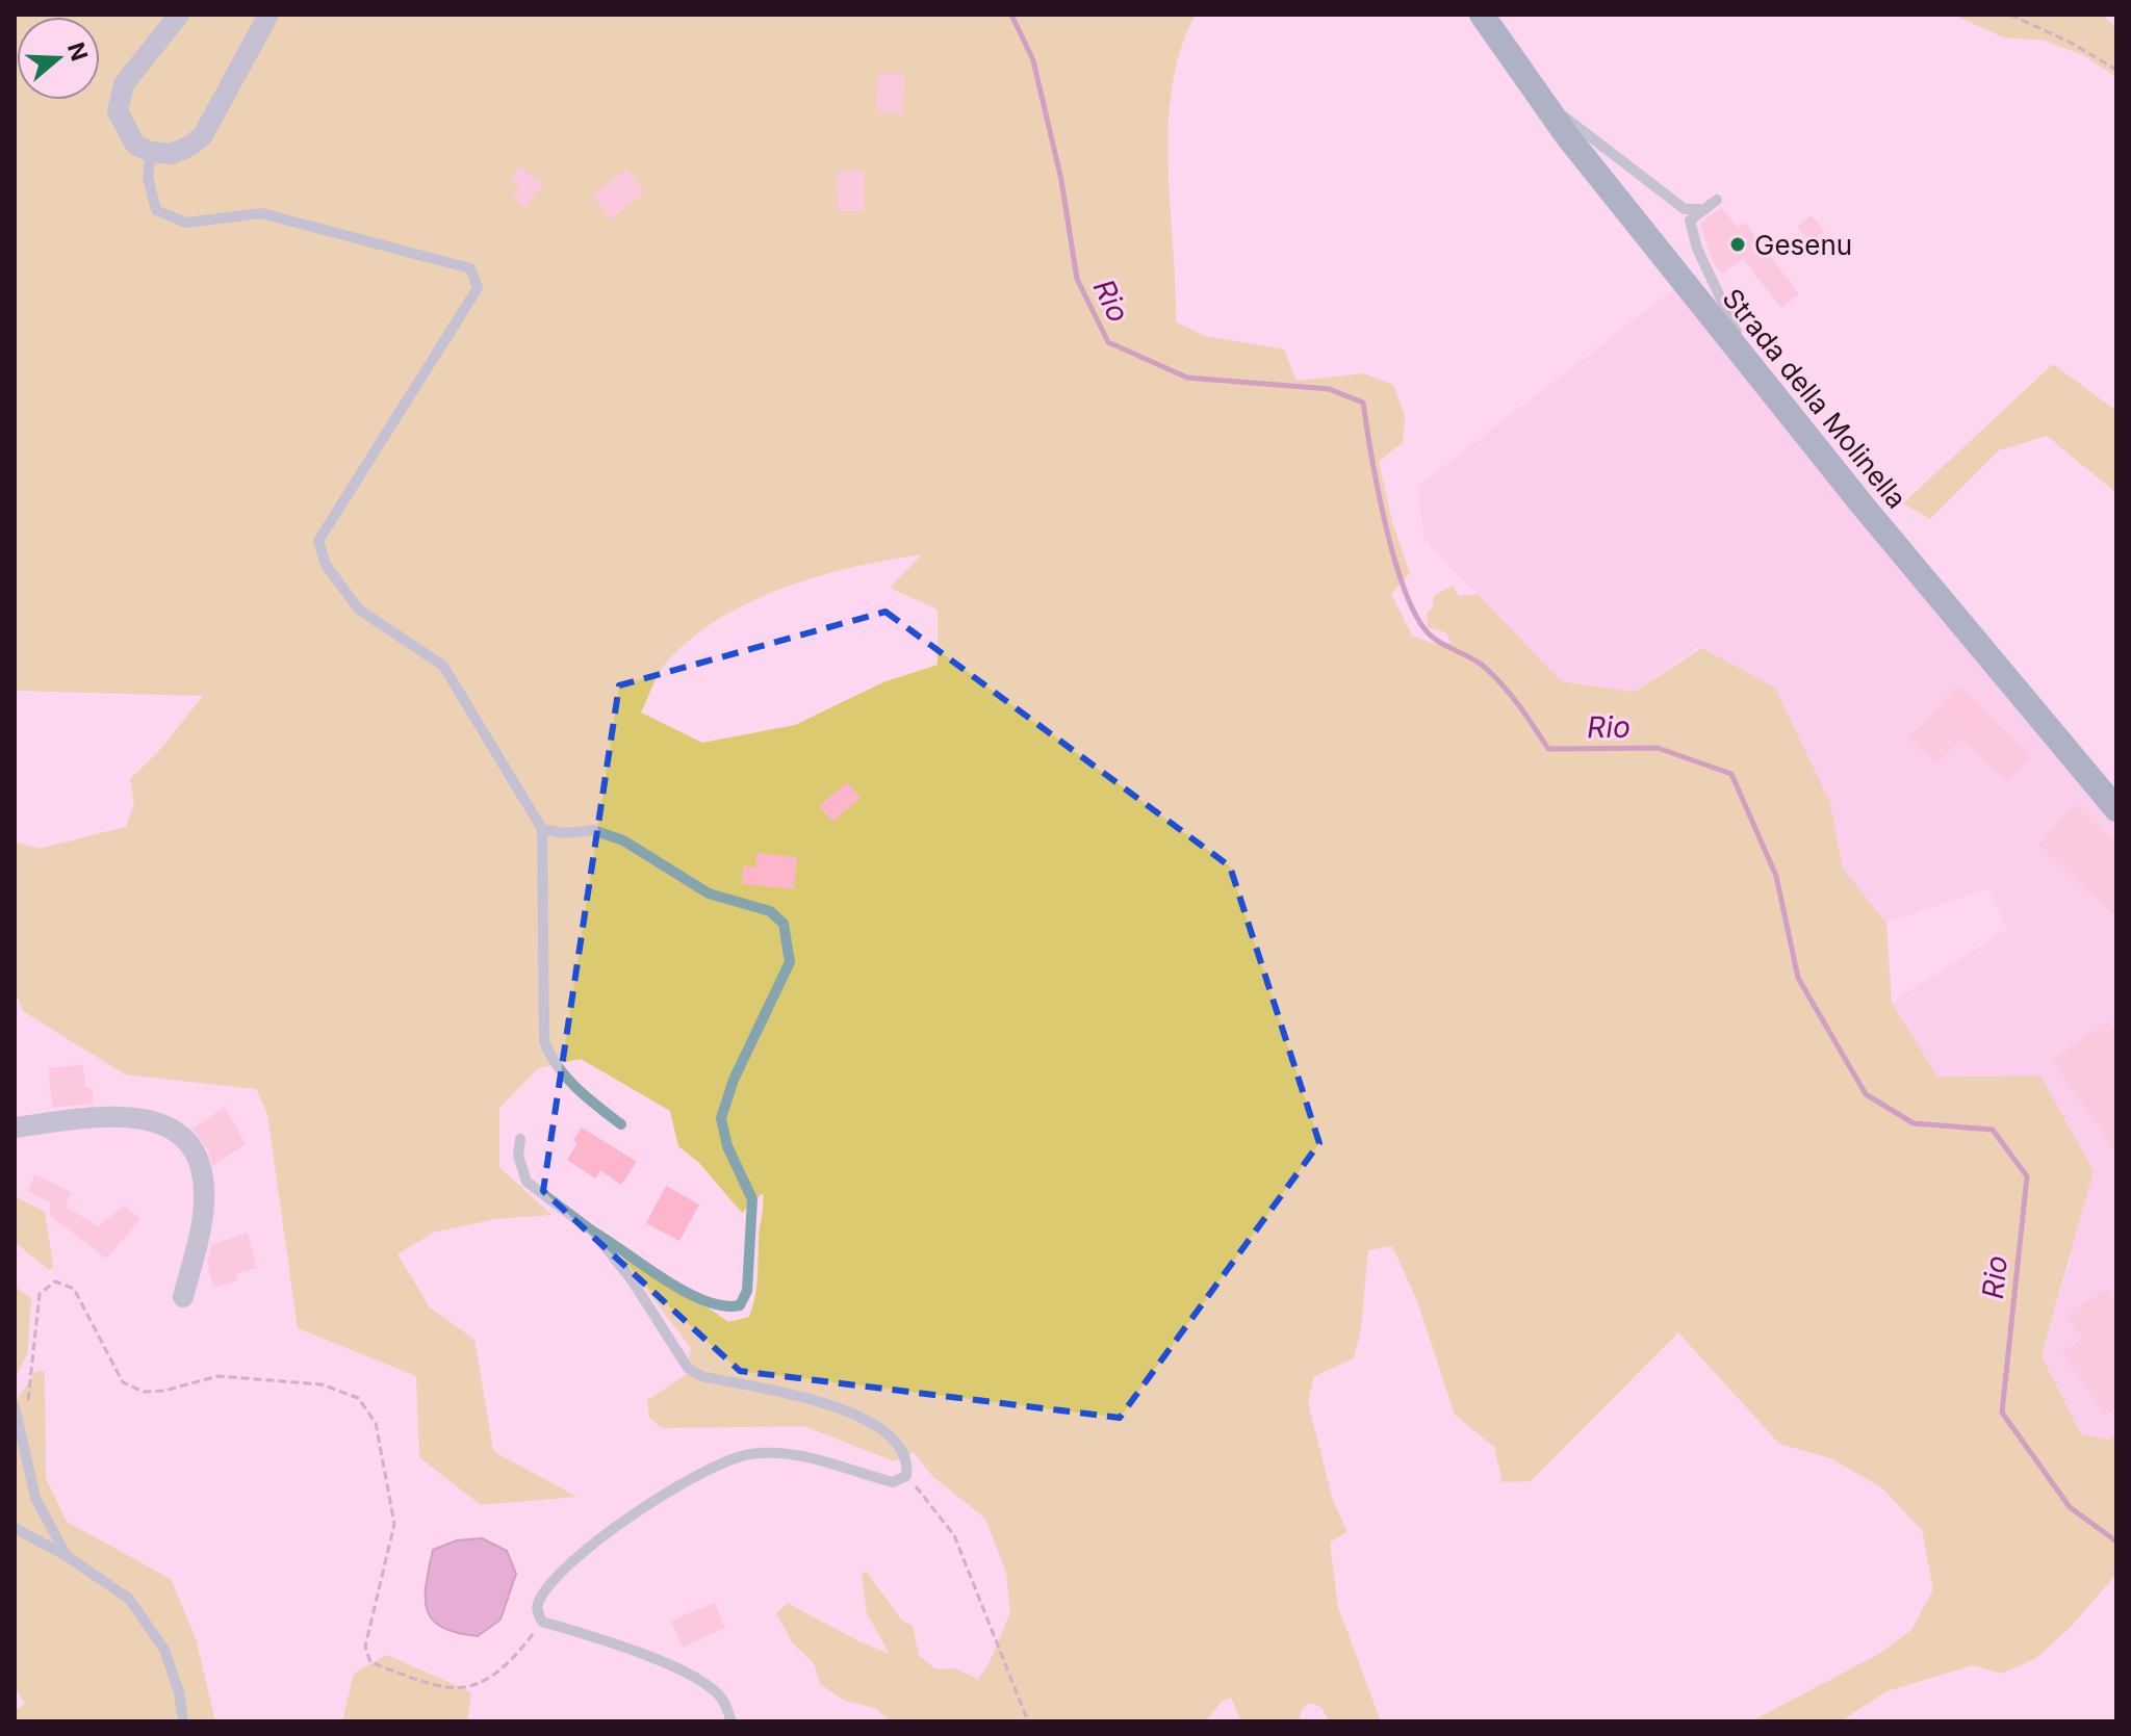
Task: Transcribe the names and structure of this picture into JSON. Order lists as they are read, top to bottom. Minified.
{"streets":{"main road":["Strada della Molinella"]},"water":["Rio"],"places":["Gesenu"],"north":"right"}
